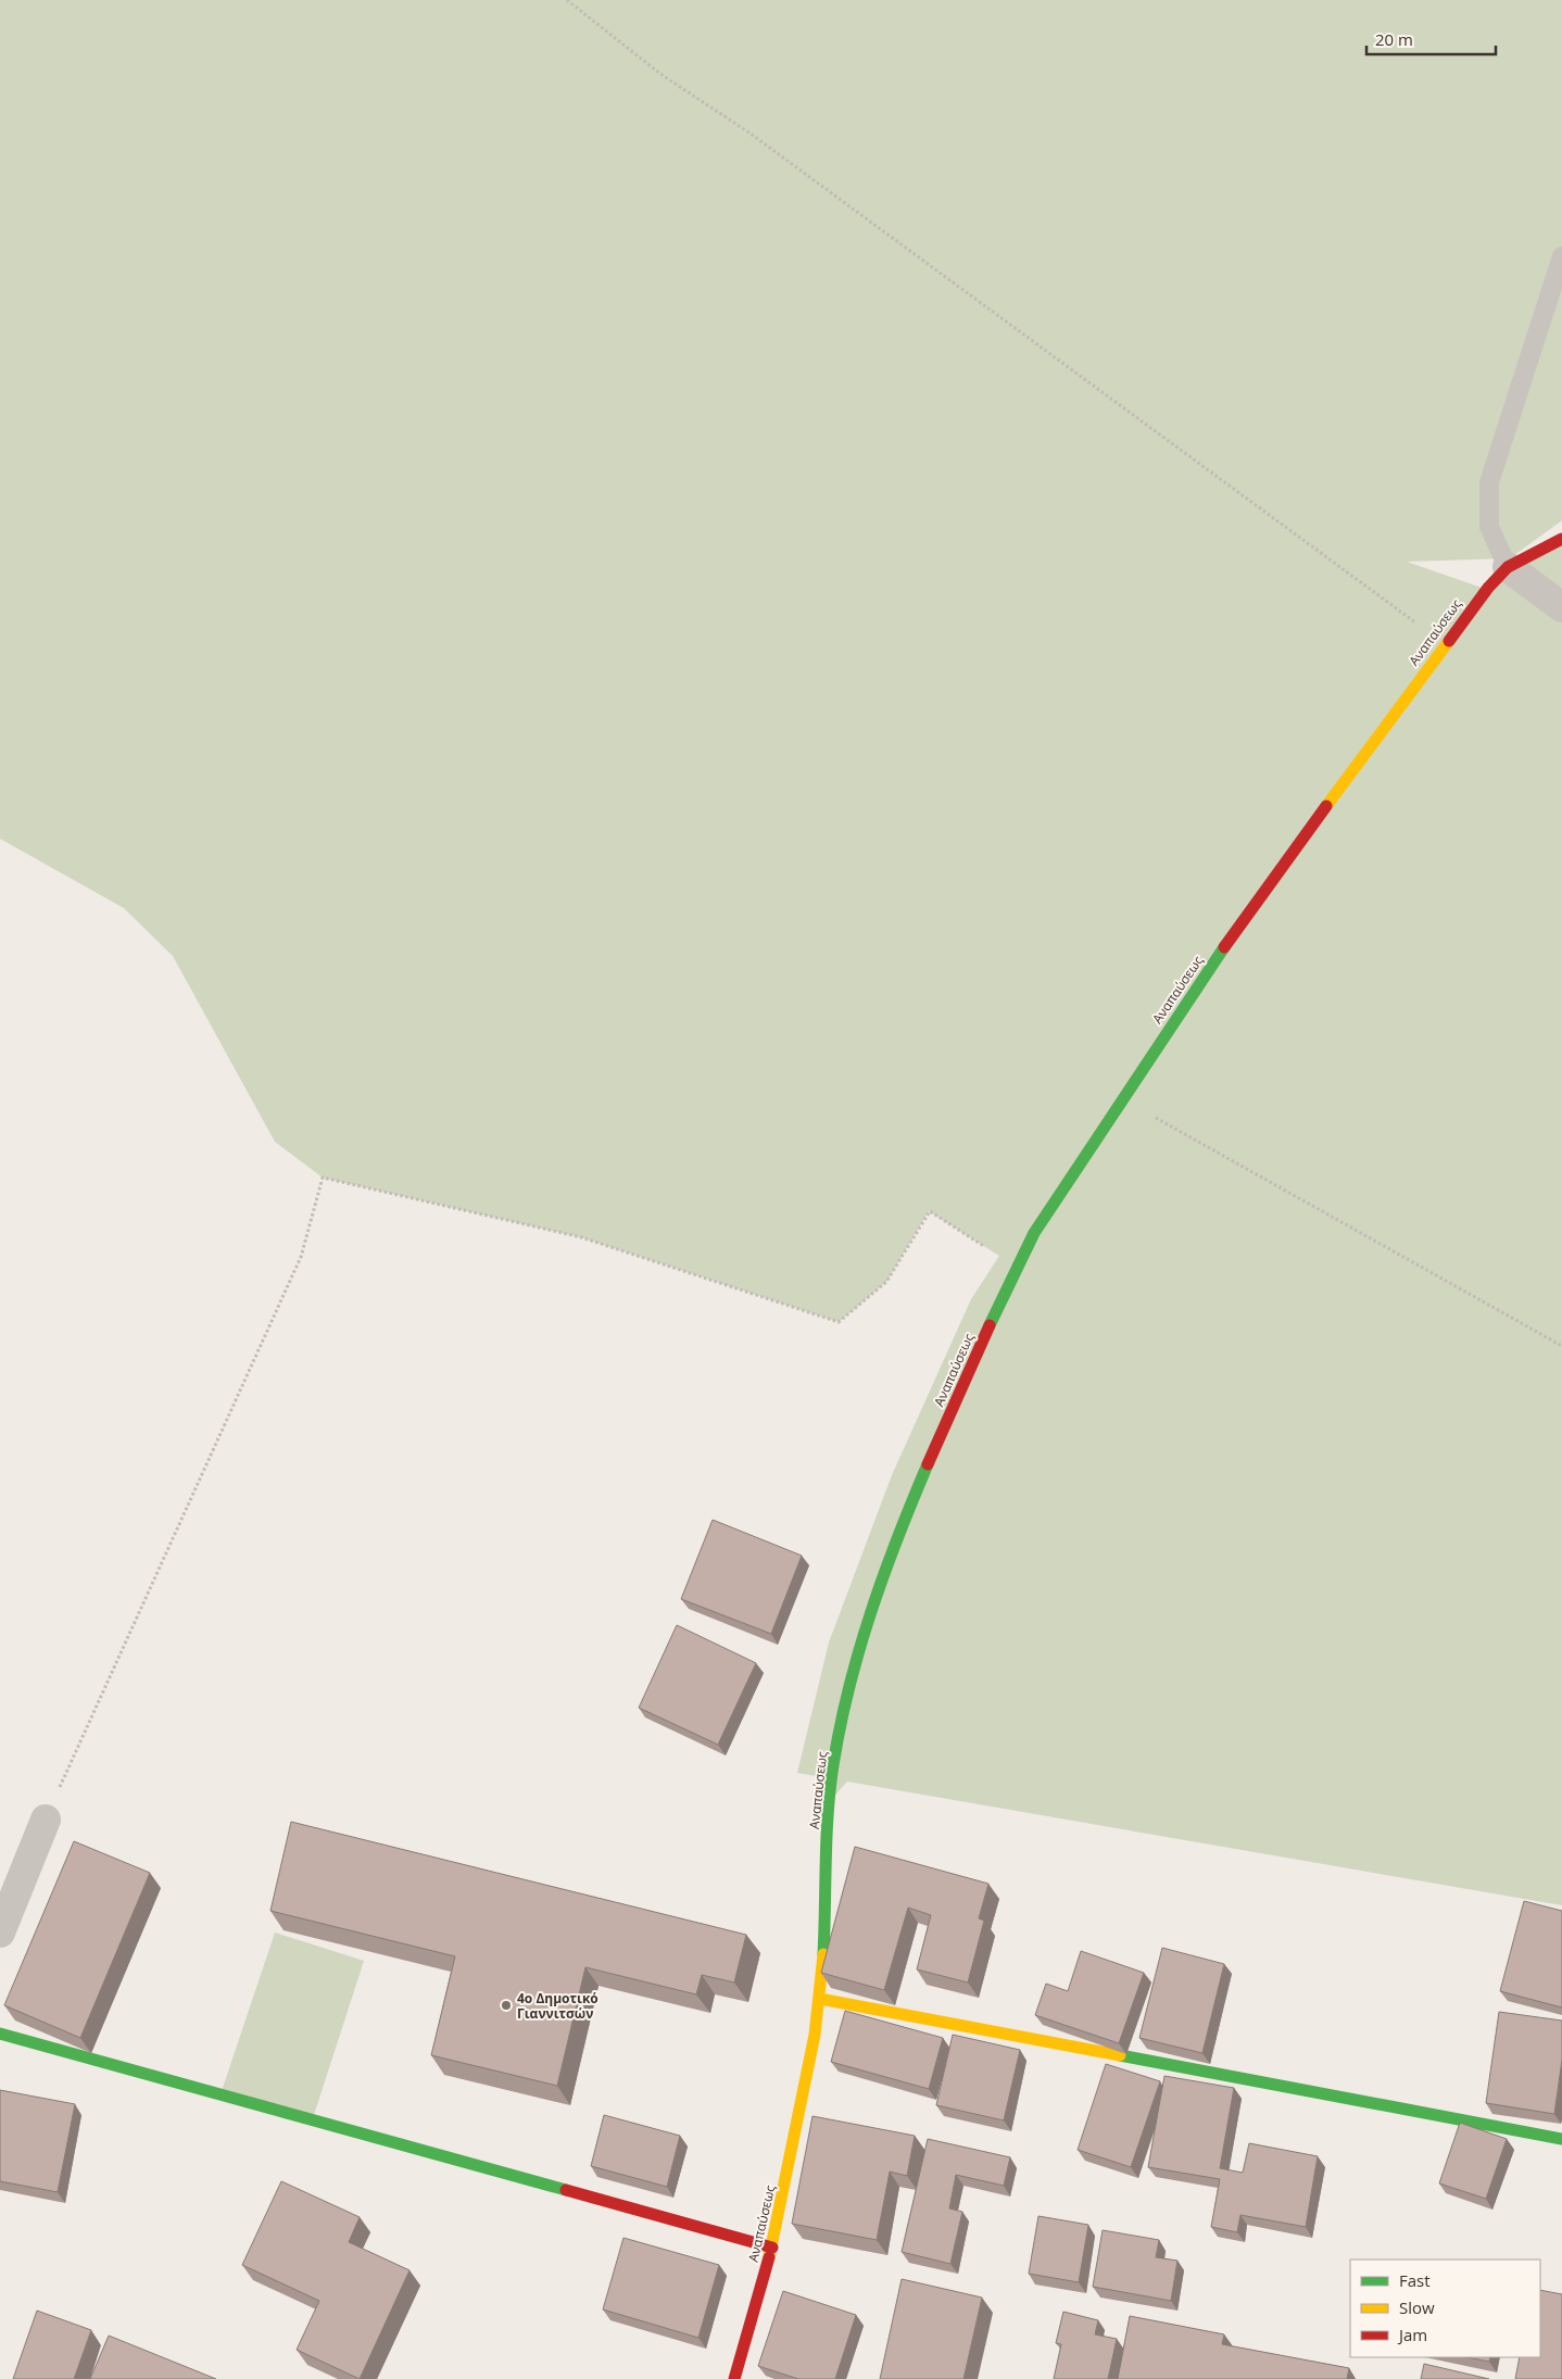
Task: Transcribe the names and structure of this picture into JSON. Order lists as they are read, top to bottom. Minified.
{"streets":{"street":["Αναπαύσεως"]},"places":["4ο Δημοτικό Γιαννιτσών"],"legend":["Fast","Slow","Jam"],"scale_bar":"20 m"}
